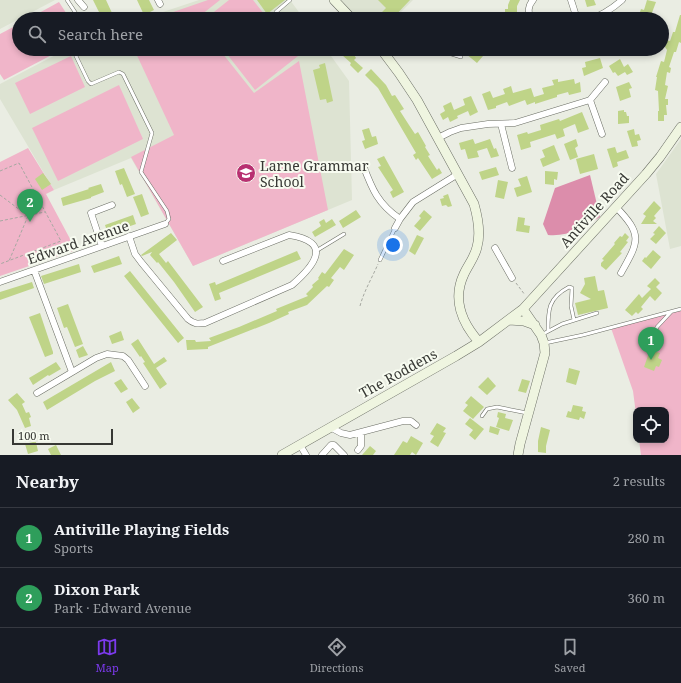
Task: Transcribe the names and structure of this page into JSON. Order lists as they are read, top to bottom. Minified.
{"streets":{"street":["Antiville Road","Edward Avenue","The Roddens"]},"crossings":[["Antiville Road","The Roddens"]],"places":{"school or university":["Larne Grammar School"]},"scale_bar":"100 m","page":{"search":"Search here","pins":["2","1"],"scale":"100 m","heading":["Nearby","2 results"],"list":[{"mark":"1","name":"Antiville Playing Fields","note":"Sports","value":"280 m"},{"mark":"2","name":"Dixon Park","note":"Park · Edward Avenue","value":"360 m"}],"nav":["Map","Directions","Saved"]}}
